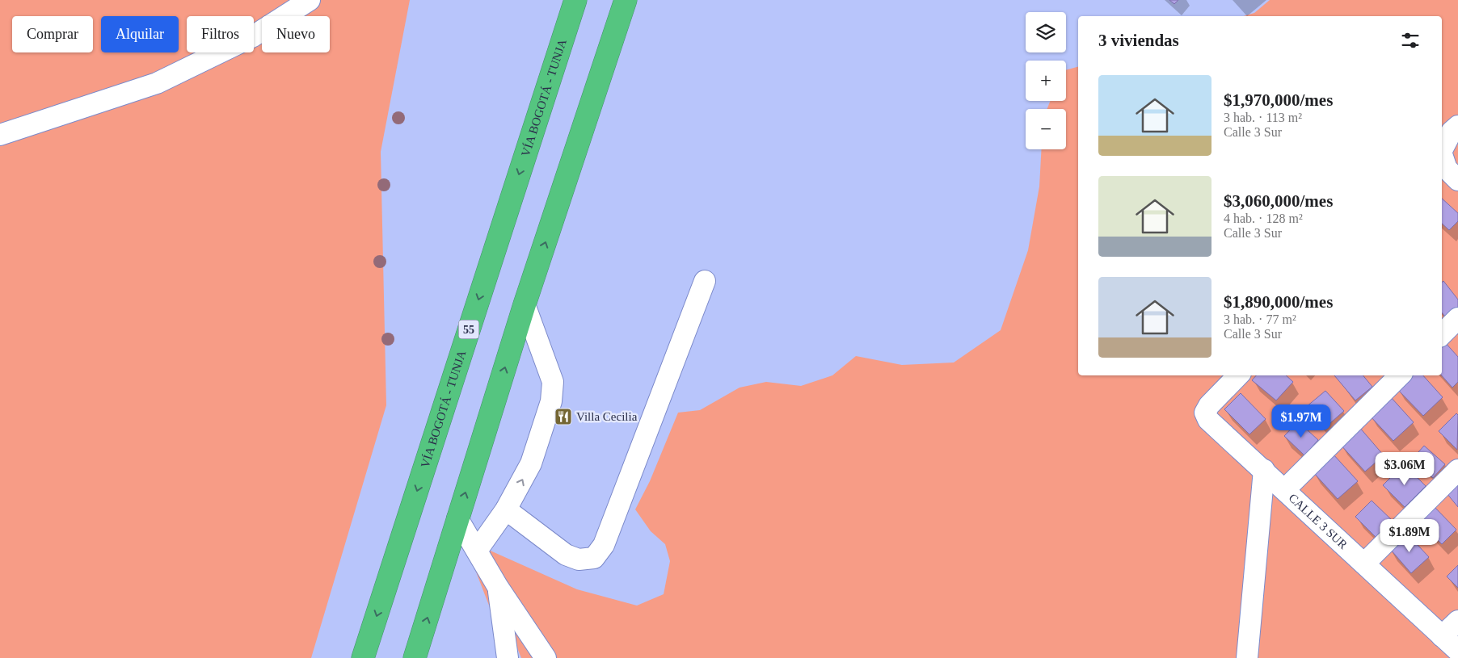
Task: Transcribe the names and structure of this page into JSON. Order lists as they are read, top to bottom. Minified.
{"streets":{"highway":["VÍA BOGOTÁ - TUNJA","55"],"street":["CALLE 3 SUR"]},"places":{"restaurant":["Villa Cecilia"]},"page":{"map_buttons":["+","−"],"chip":["Comprar","Alquilar","Filtros","Nuevo"],"heading":"3 viviendas","list":[{"name":"$1,970,000/mes","note":"3 hab. · 113 m² · Calle 3 Sur"},{"name":"$3,060,000/mes","note":"4 hab. · 128 m² · Calle 3 Sur"},{"name":"$1,890,000/mes","note":"3 hab. · 77 m² · Calle 3 Sur"}],"price":["$1.97M","$3.06M","$1.89M"]}}
